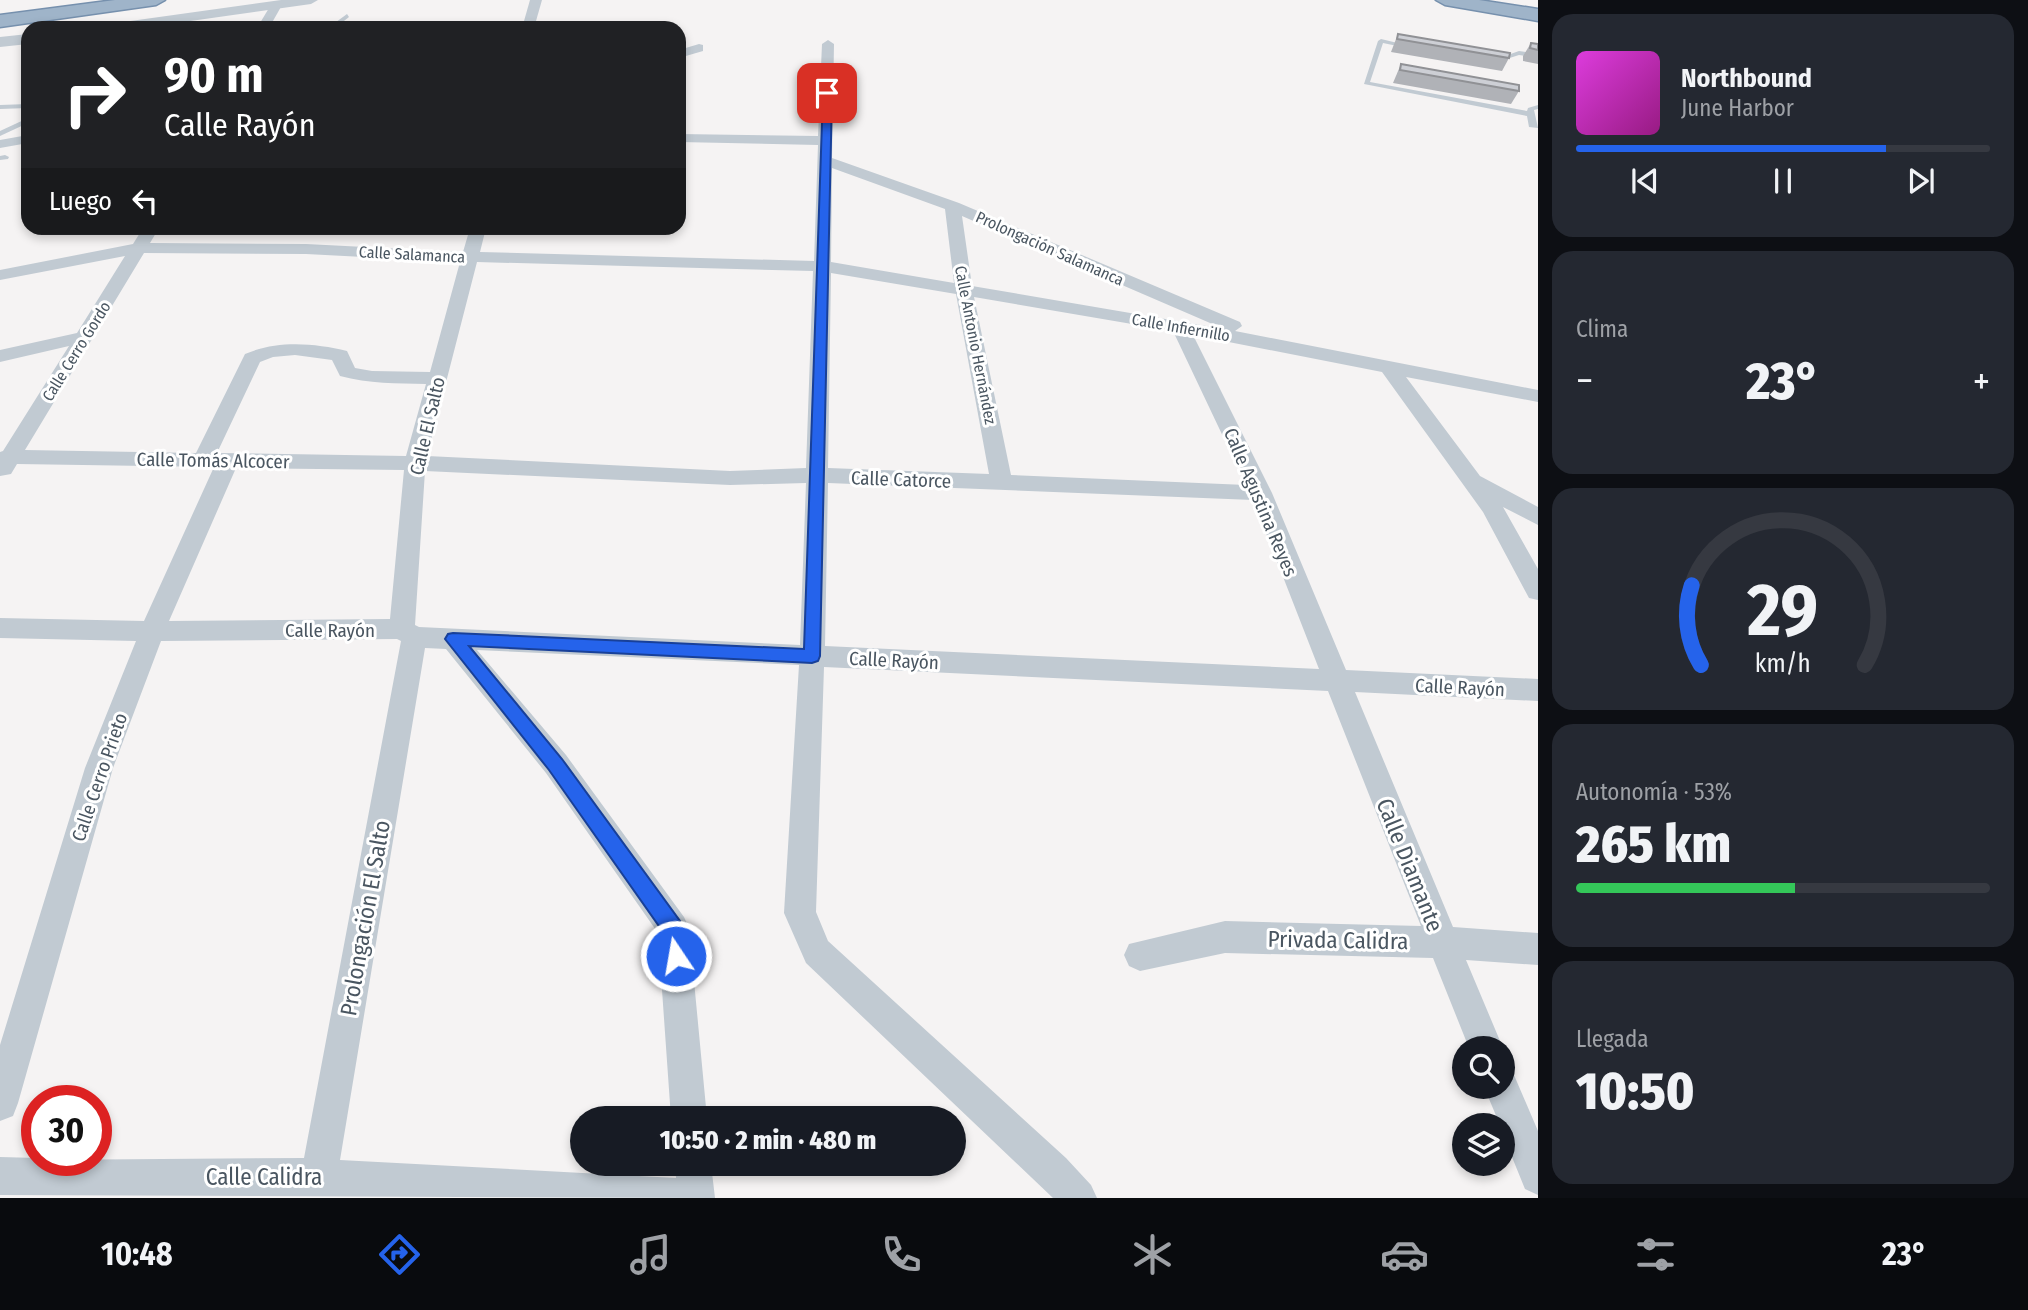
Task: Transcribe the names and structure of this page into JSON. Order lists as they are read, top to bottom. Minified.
{"streets":{"street":["Prolongación Salamanca","Calle Salamanca","Calle Infiernillo","Calle Antonio Hernández","Calle Cerro Gordo","Calle El Salto","Calle Tomás Alcocer","Calle Catorce","Calle Agustina Reyes","Calle Rayón","Calle Cerro Prieto","Calle Diamante","Prolongación El Salto","Privada Calidra","Calle Calidra"]},"crossings":[["Prolongación Salamanca","Calle Infiernillo"],["Prolongación Salamanca","Calle Antonio Hernández"],["Calle Salamanca","Calle Infiernillo"],["Calle Salamanca","Calle Cerro Gordo"],["Calle Salamanca","Calle El Salto"],["Calle Infiernillo","Calle Antonio Hernández"],["Calle Infiernillo","Calle Agustina Reyes"],["Calle Antonio Hernández","Calle Catorce"],["Calle Cerro Gordo","Calle Tomás Alcocer"],["Calle El Salto","Calle Tomás Alcocer"],["Calle El Salto","Calle Catorce"],["Calle El Salto","Calle Rayón"],["Calle El Salto","Calle Cerro Prieto"],["Calle El Salto","Prolongación El Salto"],["Calle Tomás Alcocer","Calle Catorce"],["Calle Tomás Alcocer","Calle Cerro Prieto"],["Calle Catorce","Calle Agustina Reyes"],["Calle Agustina Reyes","Calle Rayón"],["Calle Agustina Reyes","Calle Diamante"],["Calle Rayón","Calle Cerro Prieto"],["Calle Rayón","Calle Diamante"],["Calle Rayón","Prolongación El Salto"],["Calle Diamante","Privada Calidra"],["Prolongación El Salto","Calle Calidra"]],"page":{"turn":["90 m","Calle Rayón"],"song":["Northbound","June Harbor"],"then":"Luego","tile":["Clima",["Autonomía · 53%","265 km"],["Llegada","10:50"]],"heat":["−","23°","+"],"limit":"30","trip":"10:50 · 2 min · 480 m","tabs":["10:48","23°"],"gauge":["29","km/h"]}}
